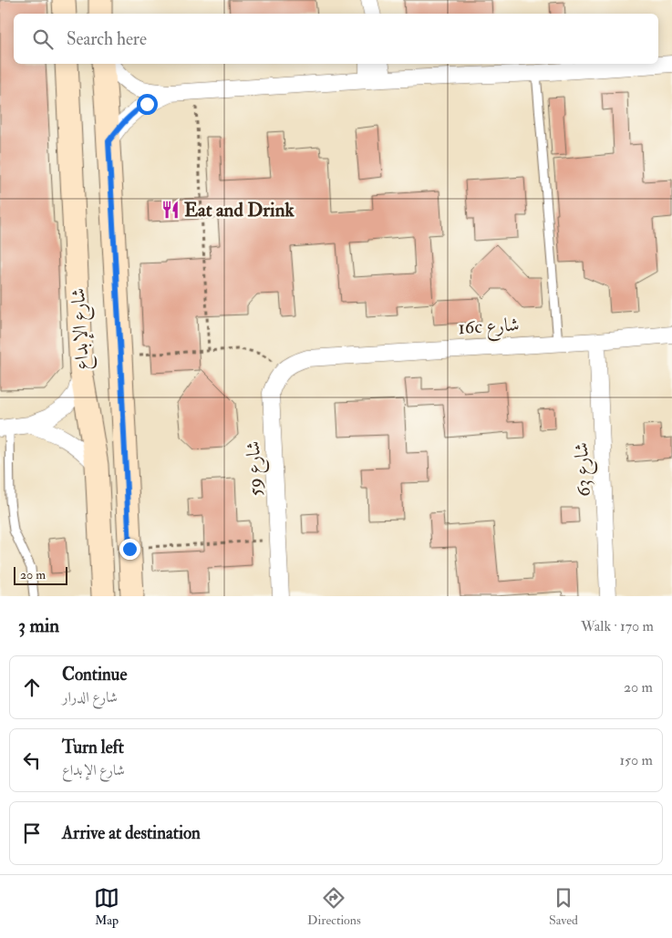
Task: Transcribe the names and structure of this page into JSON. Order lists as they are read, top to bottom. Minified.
{"streets":{"main road":["شارع الإبداع"],"street":["16c شارع","شارع 59","شارع 63"]},"crossings":[["16c شارع","شارع 59"],["16c شارع","شارع 63"]],"places":{"restaurant":["Eat and Drink"]},"scale_bar":"20 m","page":{"search":"Search here","scale":"20 m","heading":["3 min","Walk · 170 m"],"list":[["Continue","شارع الدرار","20 m"],["Turn left","شارع الإبداع","150 m"],"Arrive at destination"],"nav":["Map","Directions","Saved"]}}
